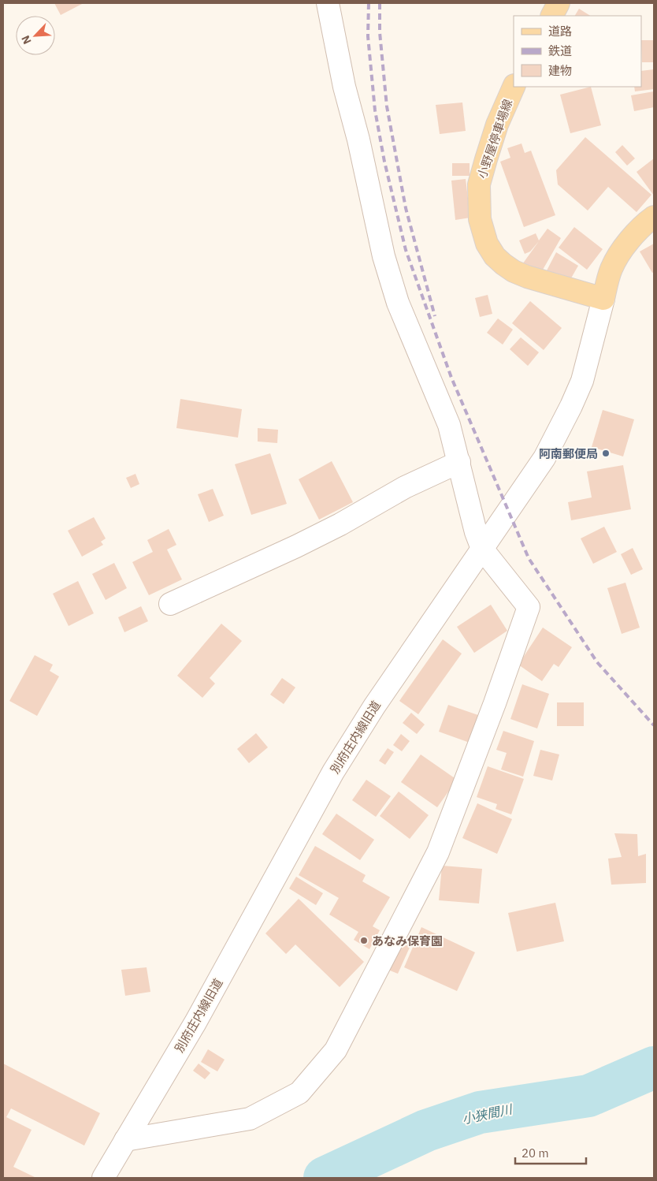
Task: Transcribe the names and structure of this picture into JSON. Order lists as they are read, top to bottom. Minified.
{"streets":{"main road":["小野屋停車場線"],"street":["別府庄内線旧道"]},"crossings":[["小野屋停車場線","別府庄内線旧道"]],"water":["小狭間川"],"places":["阿南郵便局","あなみ保育園"],"legend":["道路","鉄道","建物"],"scale_bar":"20 m","north":"bottom left"}
